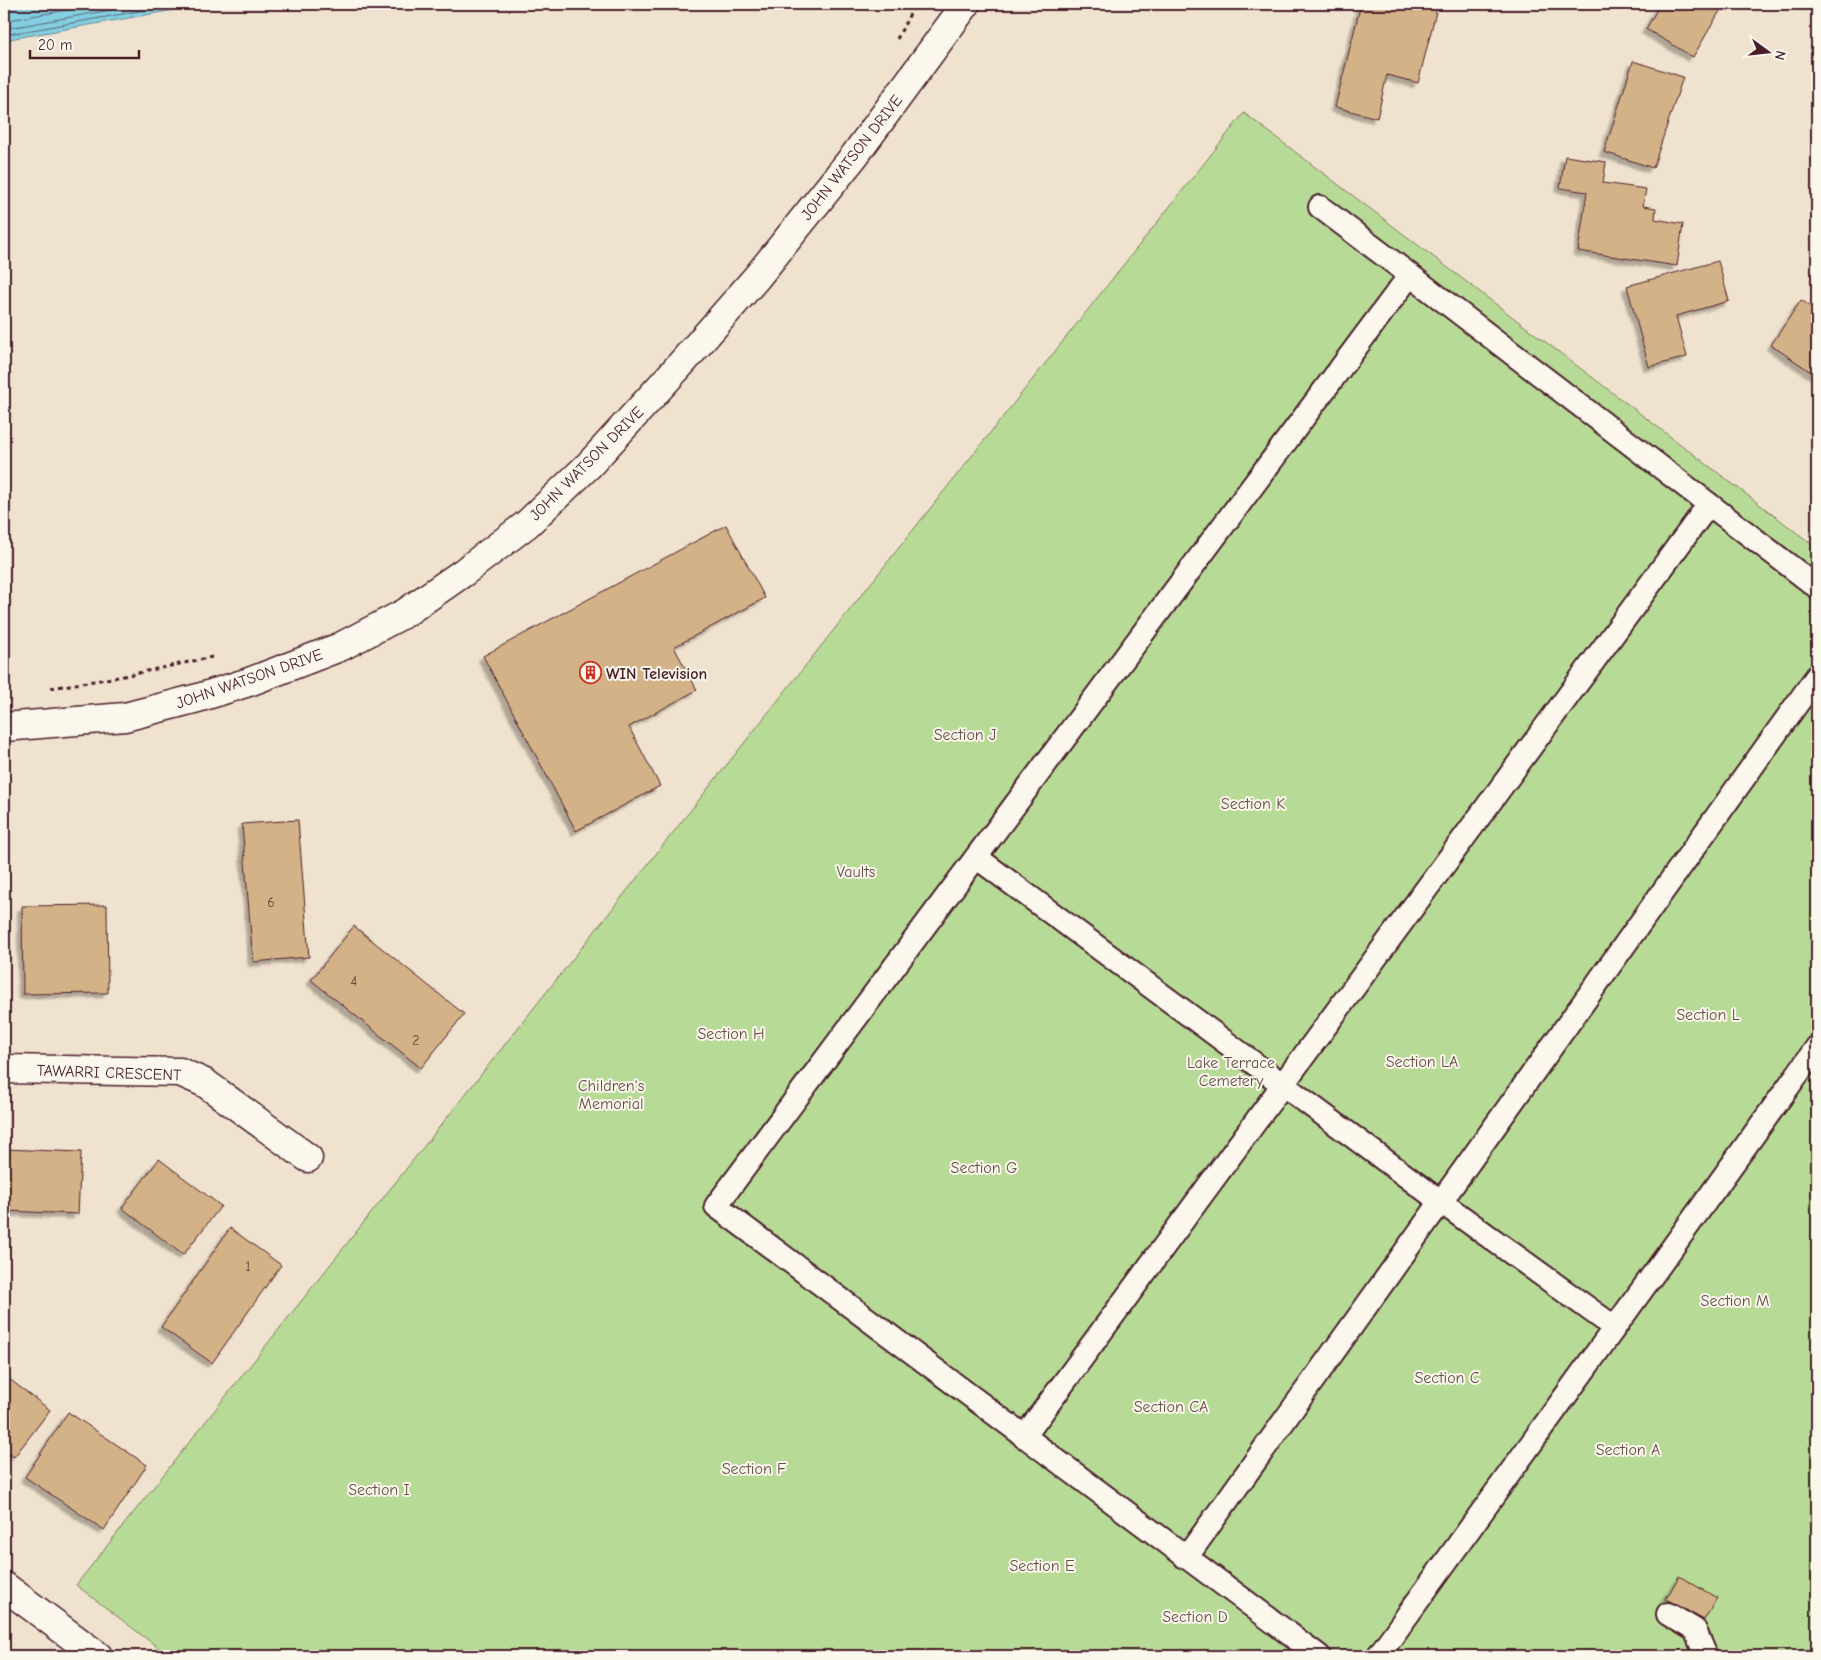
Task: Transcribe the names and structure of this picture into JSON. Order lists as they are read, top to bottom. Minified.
{"streets":{"street":["JOHN WATSON DRIVE","TAWARRI CRESCENT"]},"parks":["Section J","Section K","Vaults","Section L","Section H","Section LA","Lake Terrace Cemetery","Children's Memorial","Section G","Section M","Section C","Section CA","Section A","Section F","Section I","Section E","Section D"],"places":{"building":["WIN Television"]},"house_numbers":["6","4","2","1"],"scale_bar":"20 m","north":"right"}
